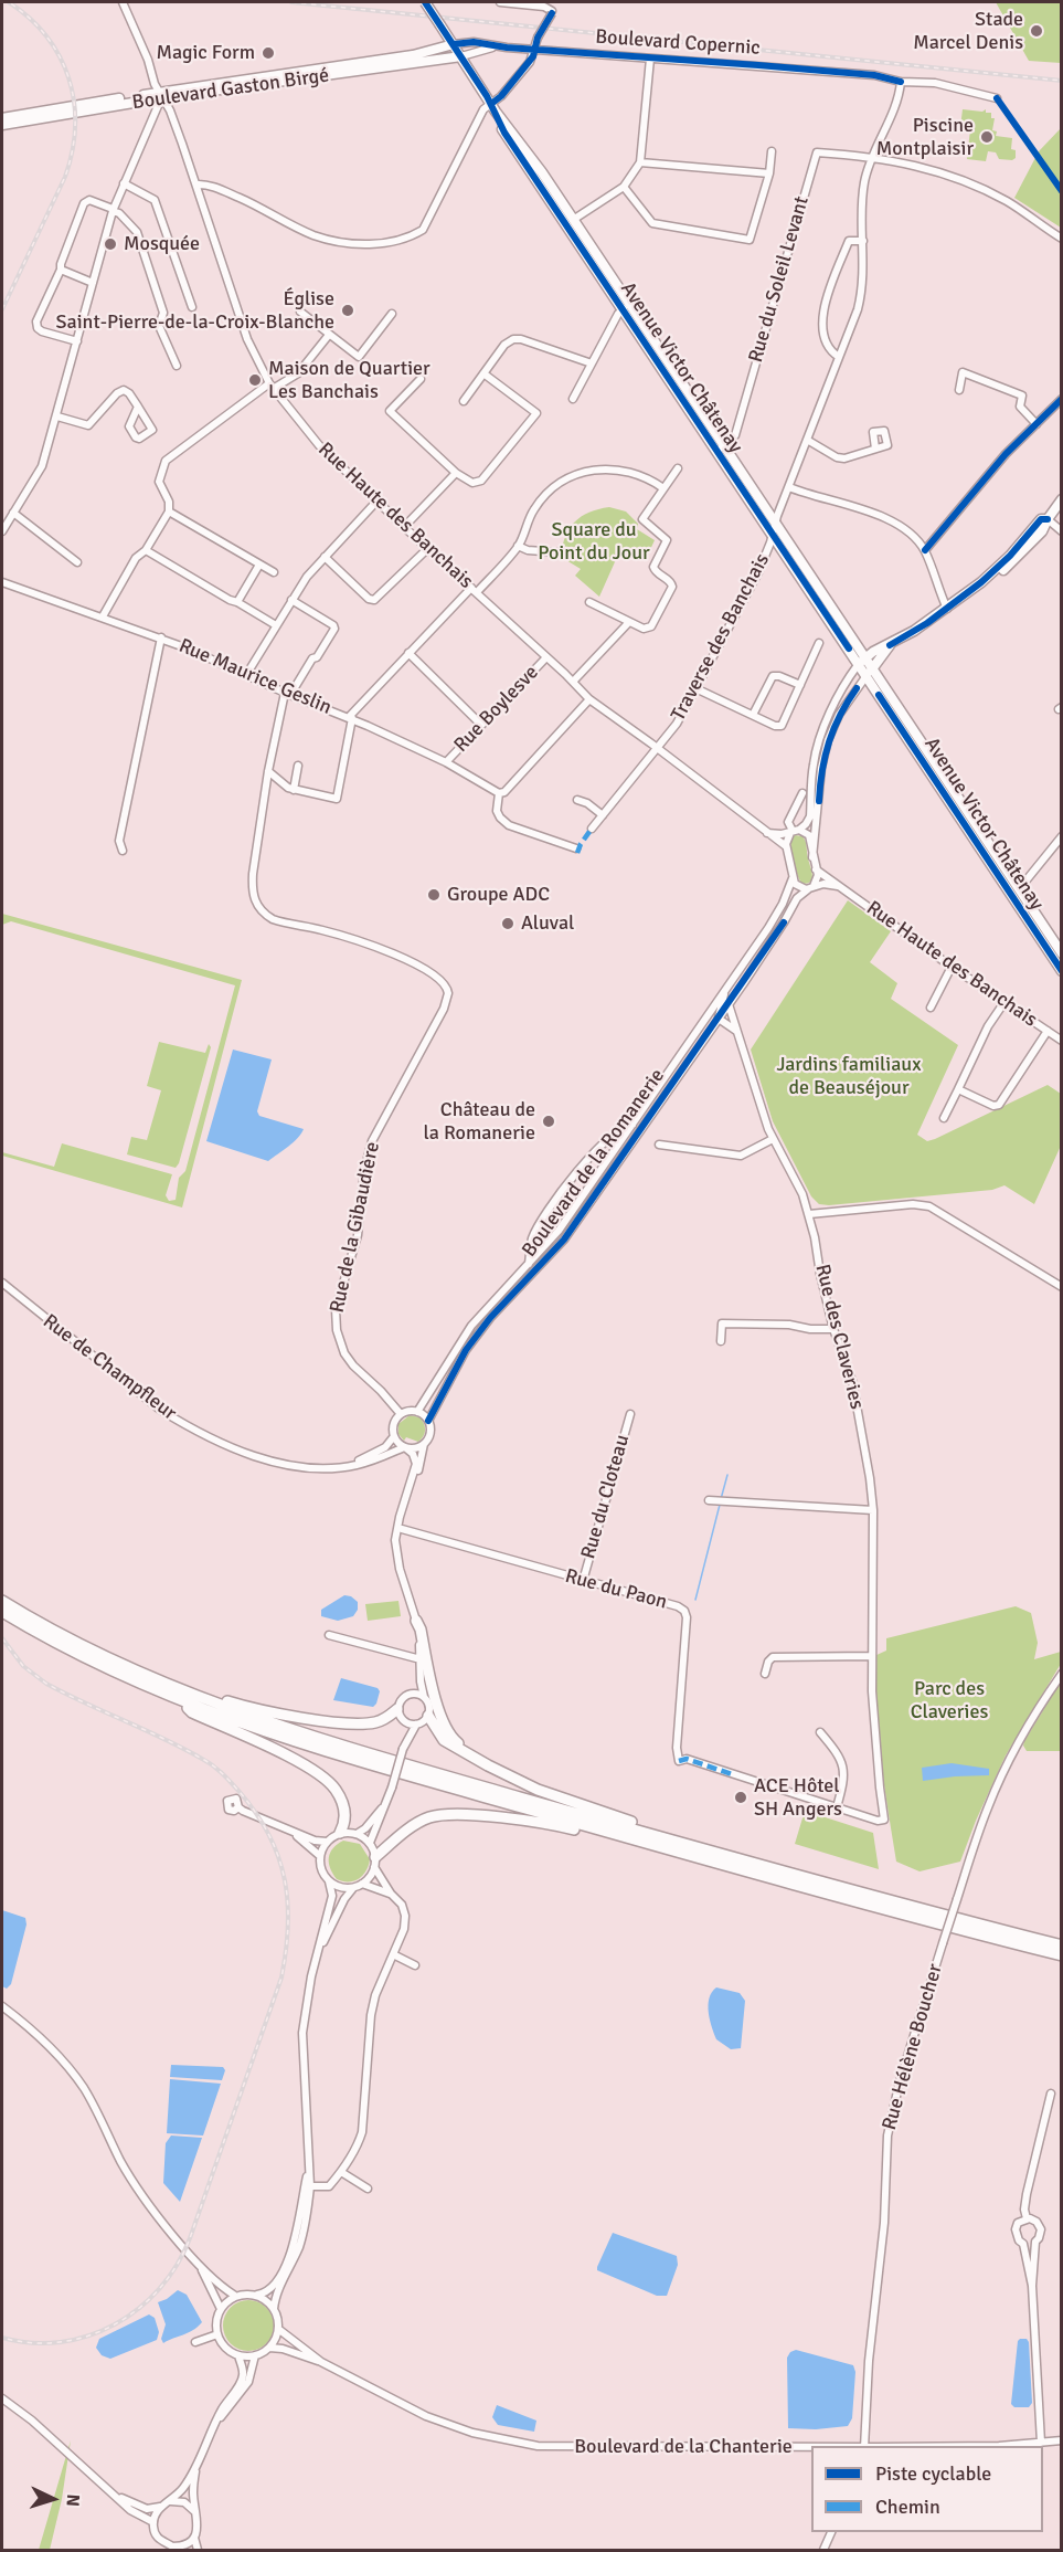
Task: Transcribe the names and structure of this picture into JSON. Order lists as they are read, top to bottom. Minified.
{"streets":{"main road":["Boulevard Gaston Birgé","Avenue Victor Châtenay"],"street":["Boulevard Copernic","Rue du Soleil Levant","Rue Haute des Banchais","Traverse des Banchais","Rue Maurice Geslin","Rue Boylesve","Boulevard de la Romanerie","Rue de la Gibaudière","Rue des Claveries","Rue de Champfleur","Rue du Cloteau","Rue du Paon","Rue Hélène Boucher","Boulevard de la Chanterie"]},"crossings":[["Boulevard Copernic","Boulevard Gaston Birgé"],["Boulevard Copernic","Avenue Victor Châtenay"],["Boulevard Copernic","Traverse des Banchais"],["Boulevard Gaston Birgé","Avenue Victor Châtenay"],["Boulevard Gaston Birgé","Rue Haute des Banchais"],["Rue du Soleil Levant","Avenue Victor Châtenay"],["Rue du Soleil Levant","Traverse des Banchais"],["Avenue Victor Châtenay","Traverse des Banchais"],["Rue Haute des Banchais","Traverse des Banchais"],["Rue Haute des Banchais","Rue Boylesve"],["Rue Maurice Geslin","Rue Boylesve"],["Rue Maurice Geslin","Rue de la Gibaudière"],["Boulevard de la Romanerie","Rue de la Gibaudière"],["Boulevard de la Romanerie","Rue des Claveries"],["Boulevard de la Romanerie","Rue de Champfleur"],["Rue de la Gibaudière","Rue de Champfleur"],["Rue des Claveries","Rue du Paon"],["Rue du Cloteau","Rue du Paon"]],"parks":["Square du Point du Jour","Jardins familiaux de Beauséjour","Parc des Claveries"],"places":["Stade Marcel Denis","Magic Form","Piscine Montplaisir","Mosquée","Église Saint-Pierre-de-la-Croix-Blanche","Maison de Quartier Les Banchais","Groupe ADC","Aluval","Château de la Romanerie","ACE Hôtel SH Angers"],"legend":["Piste cyclable","Chemin"],"north":"right"}
